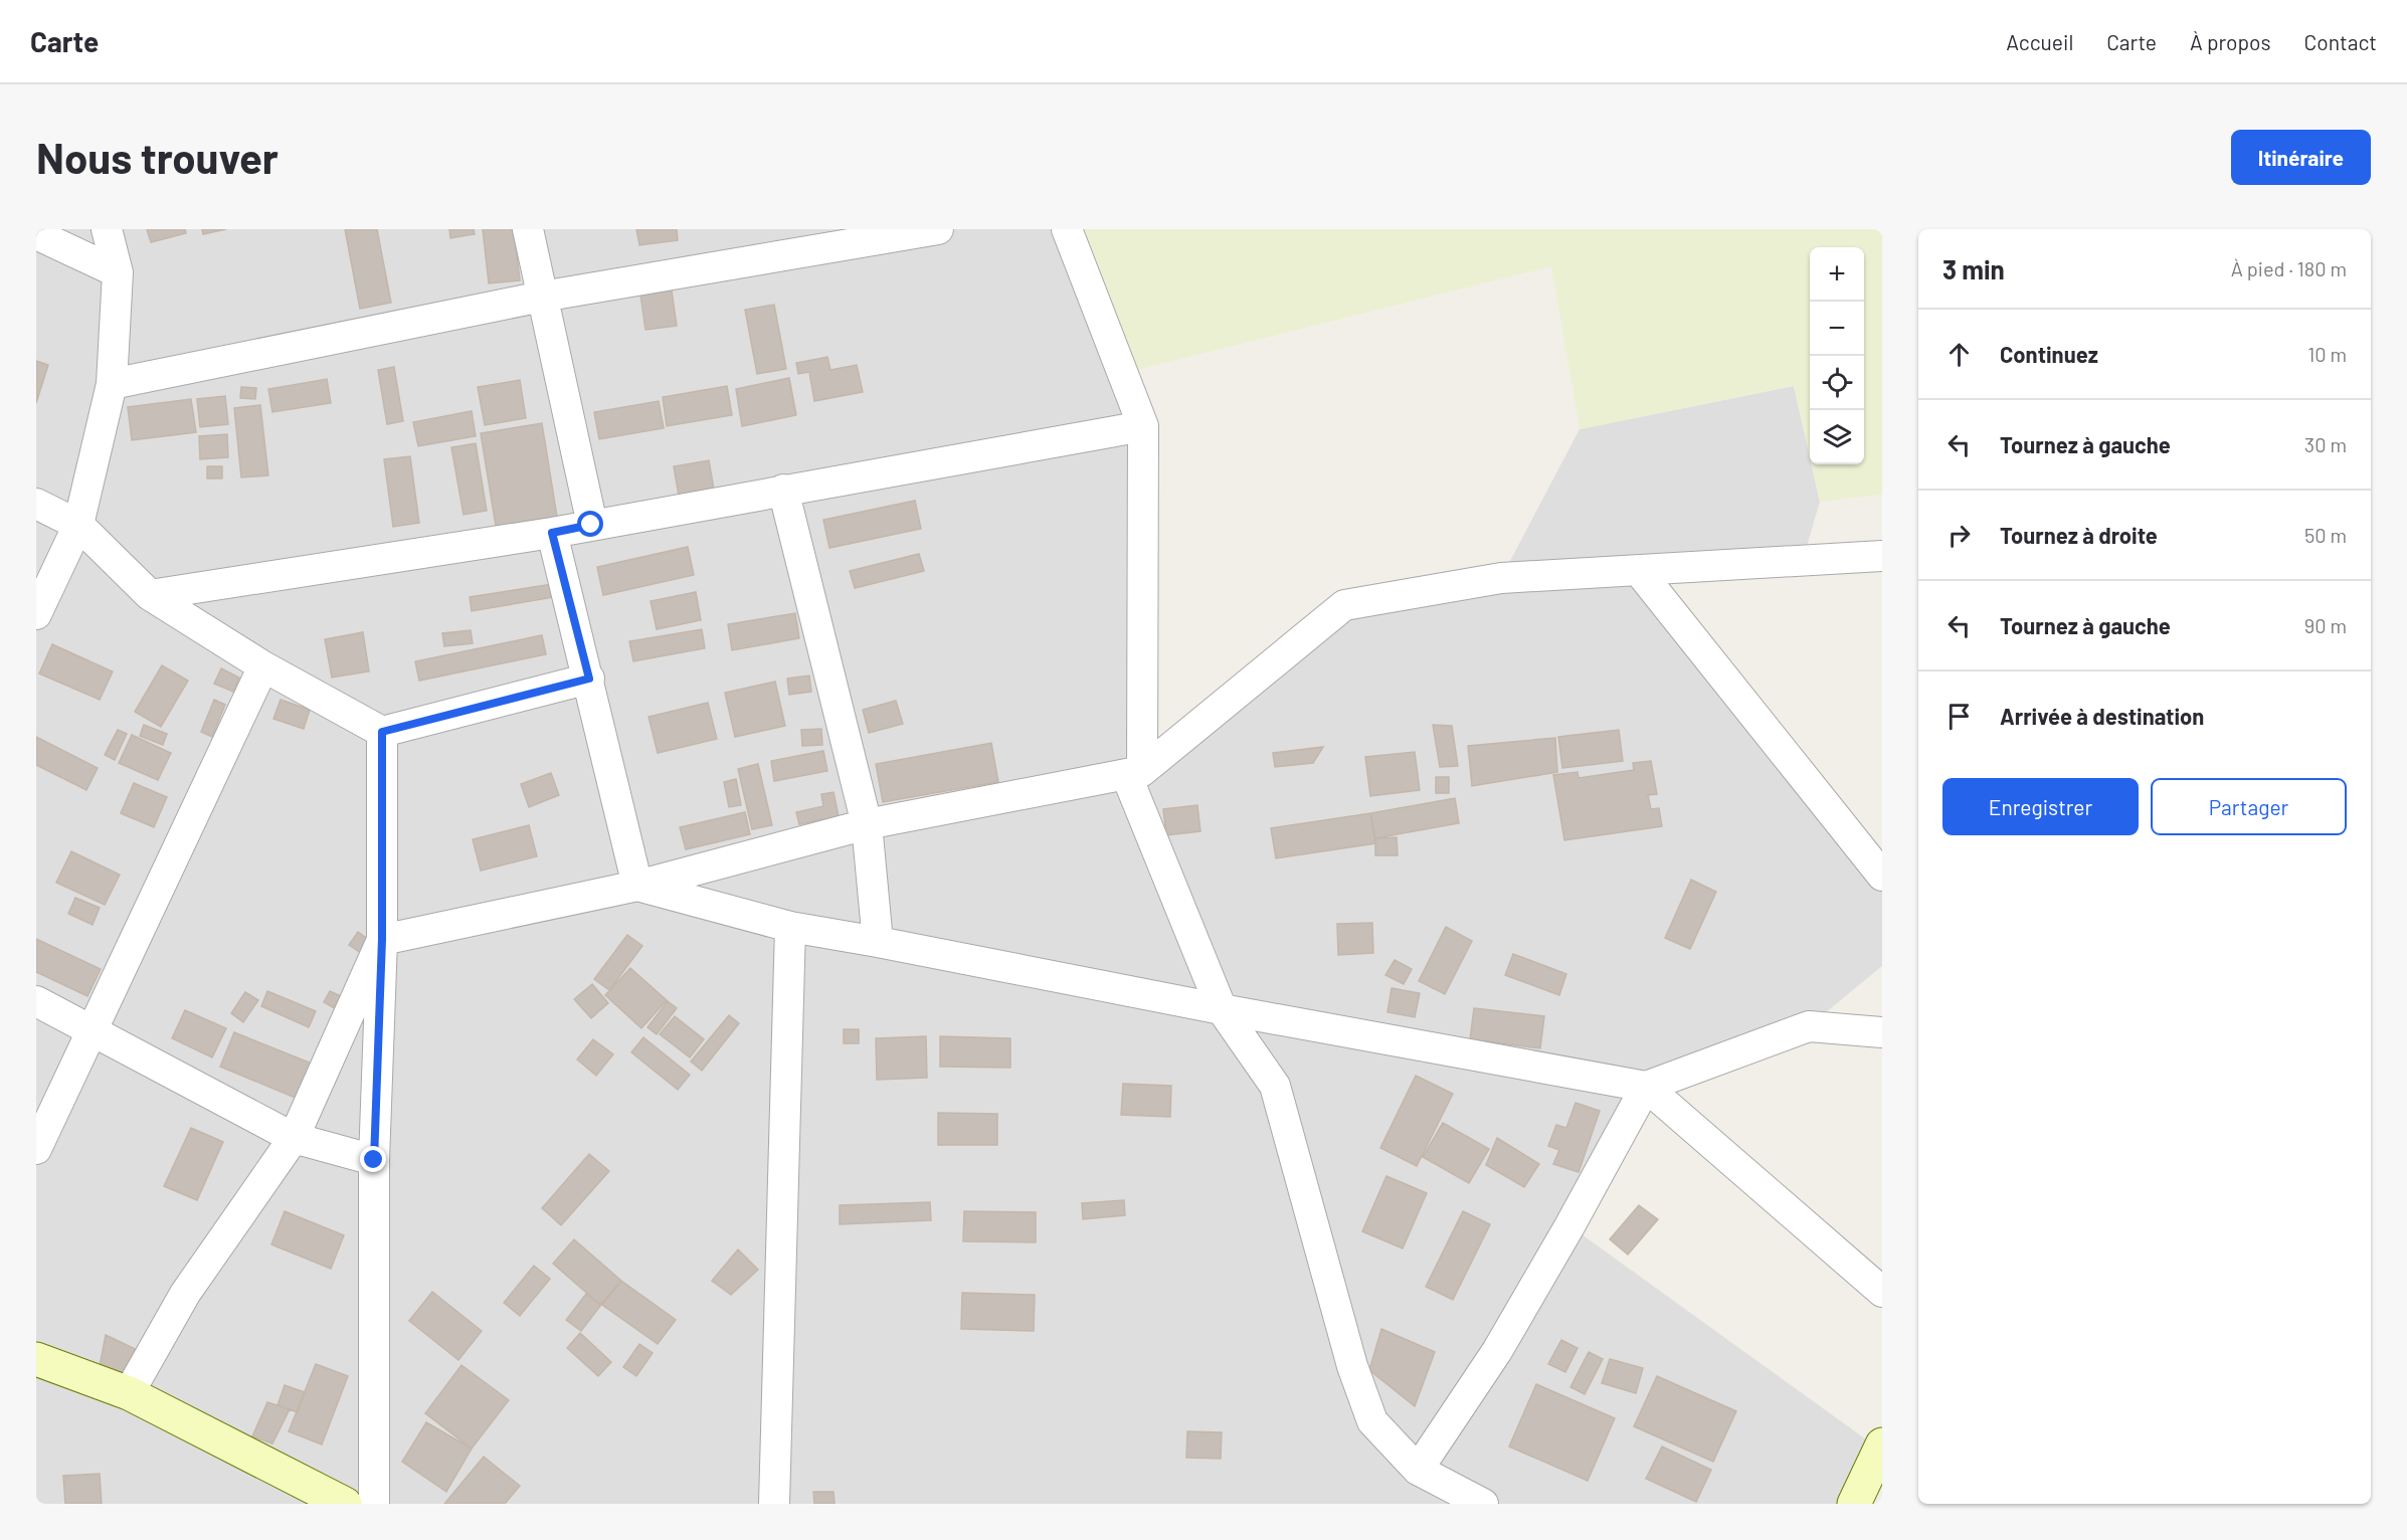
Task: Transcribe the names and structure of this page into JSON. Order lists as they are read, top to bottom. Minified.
{"page":{"header":"Carte","nav":["Accueil","Carte","À propos","Contact"],"buttons":["Itinéraire",["Enregistrer","Partager"]],"title":"Nous trouver","heading":["3 min","À pied · 180 m"],"map_buttons":["+","−"],"list":[["Continuez","10 m"],["Tournez à gauche","30 m"],["Tournez à droite","50 m"],["Tournez à gauche","90 m"],"Arrivée à destination"]}}
